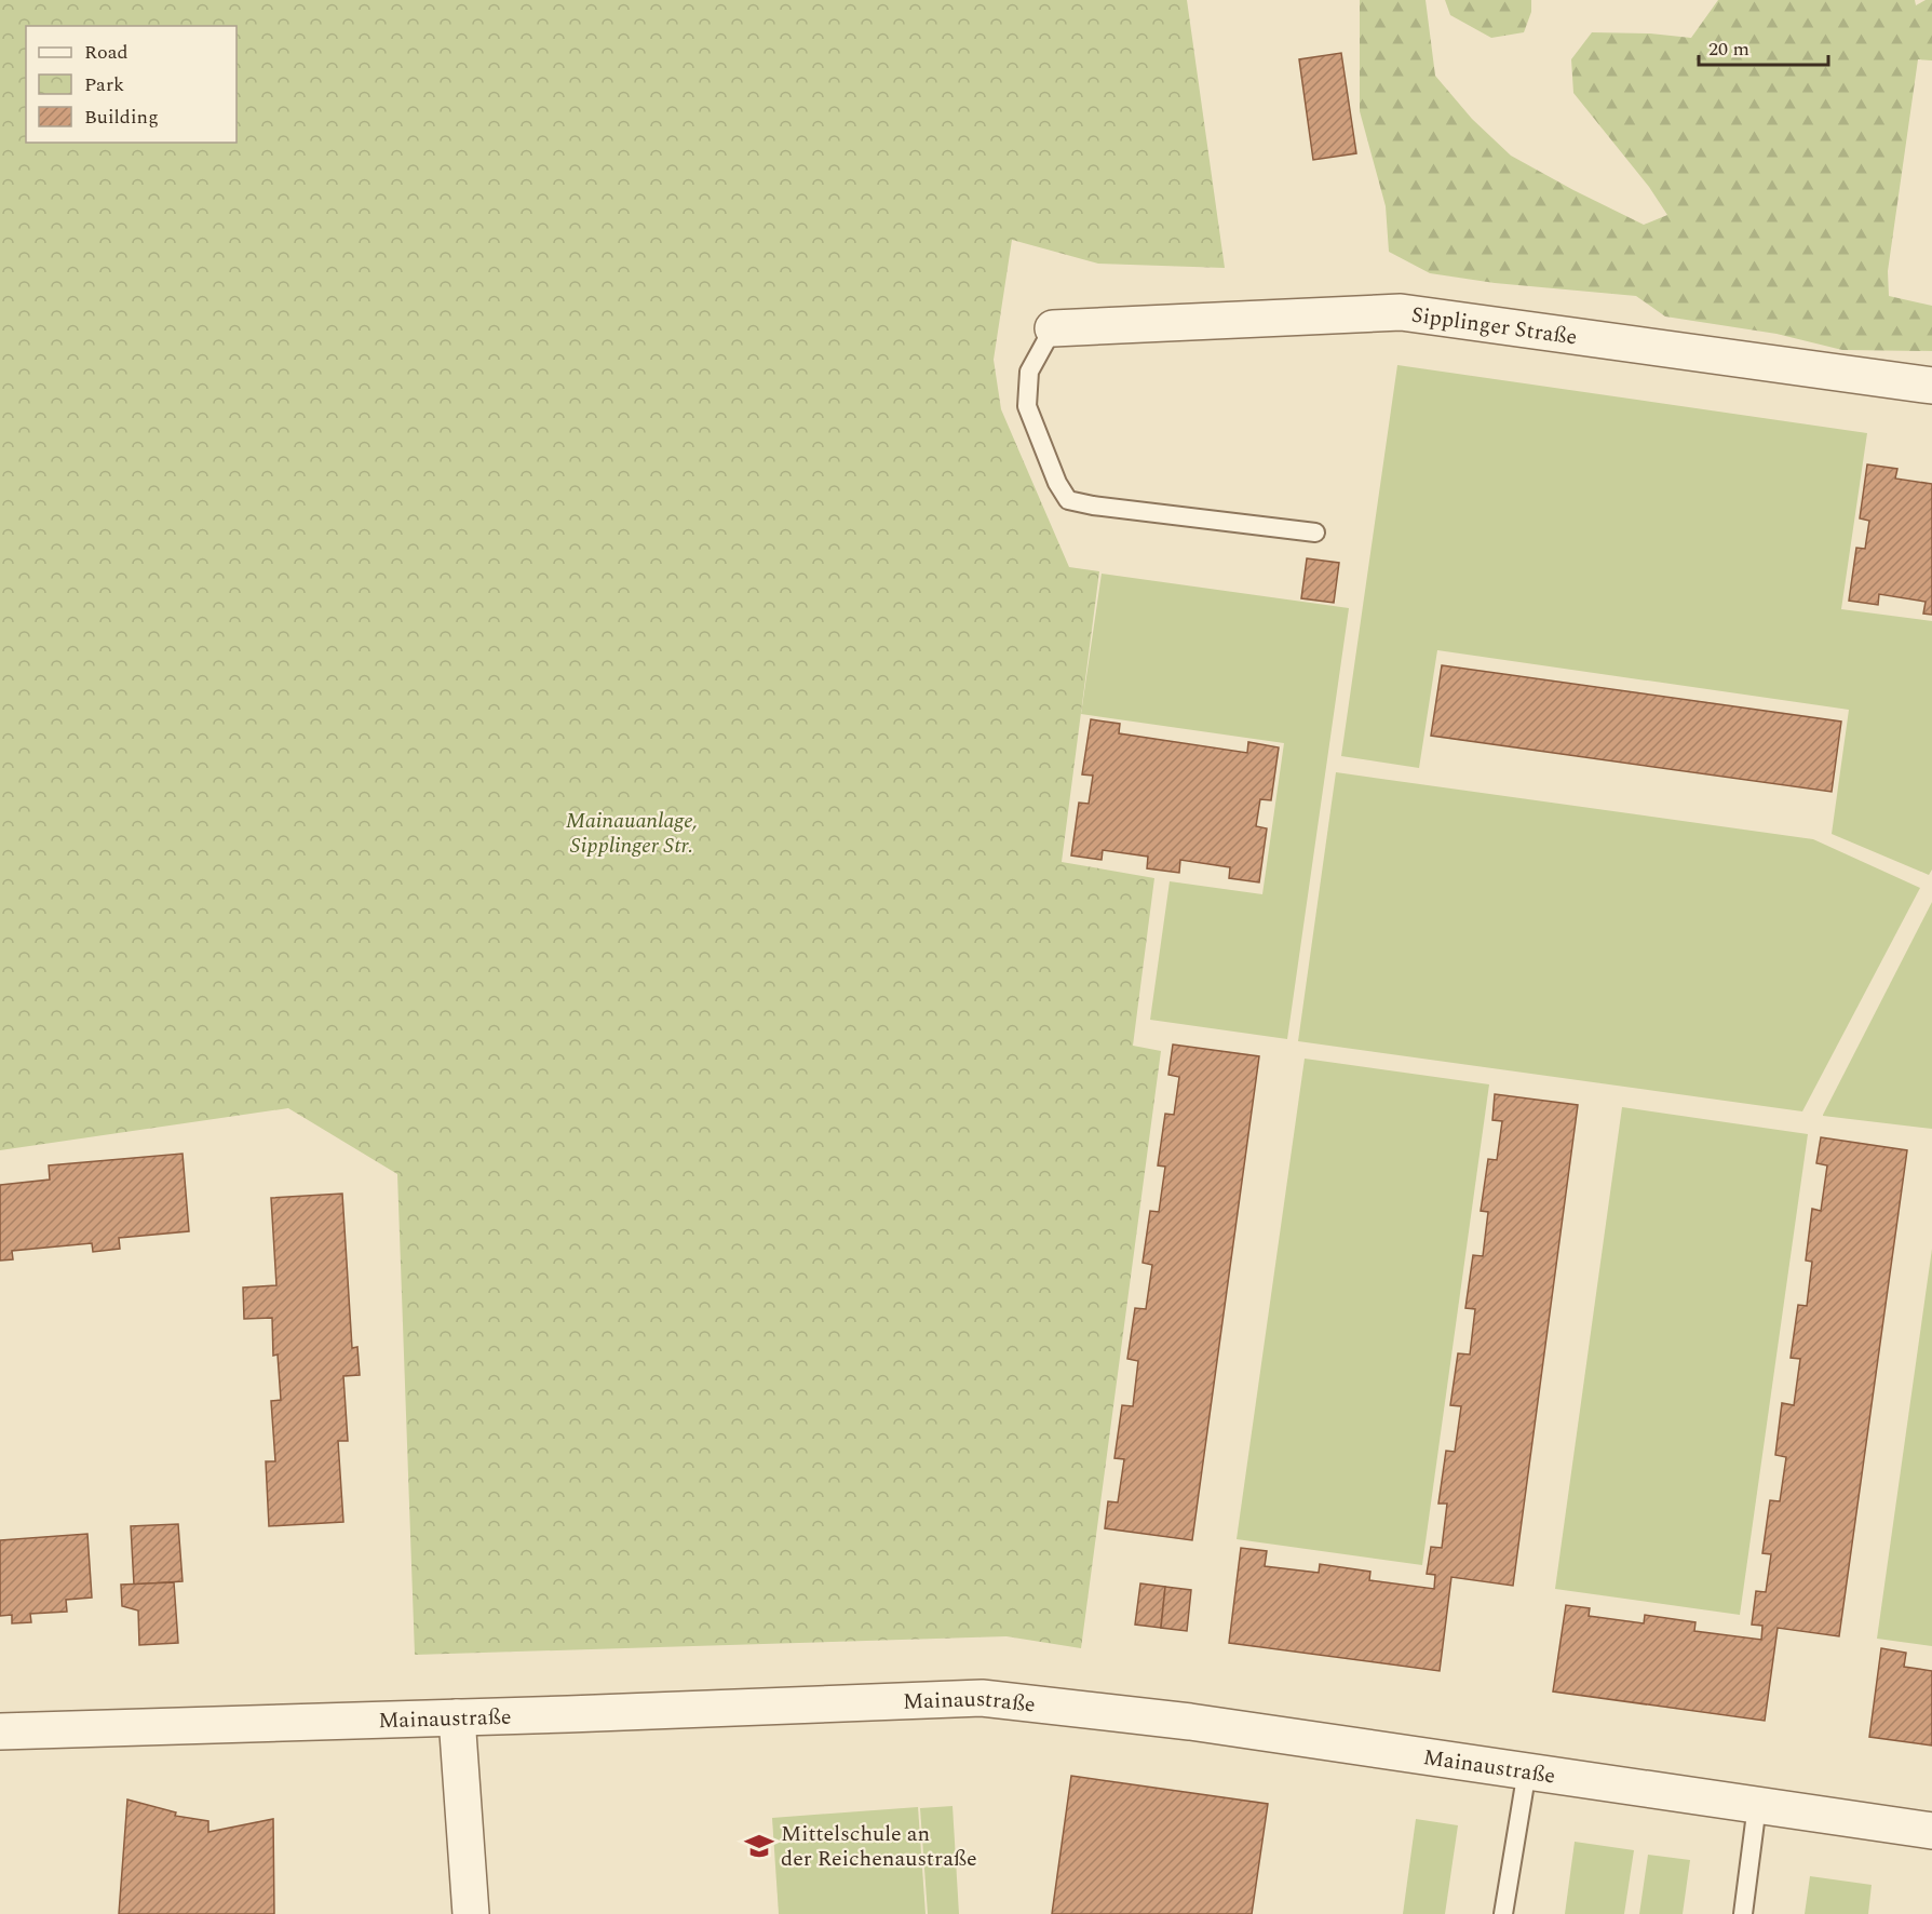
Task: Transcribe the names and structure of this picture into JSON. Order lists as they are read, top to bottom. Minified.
{"streets":{"street":["Sipplinger Straße","Mainaustraße"]},"parks":["Mainauanlage, Sipplinger Str."],"places":{"school or university":["Mittelschule an der Reichenaustraße"]},"legend":["Road","Park","Building"],"scale_bar":"20 m"}
